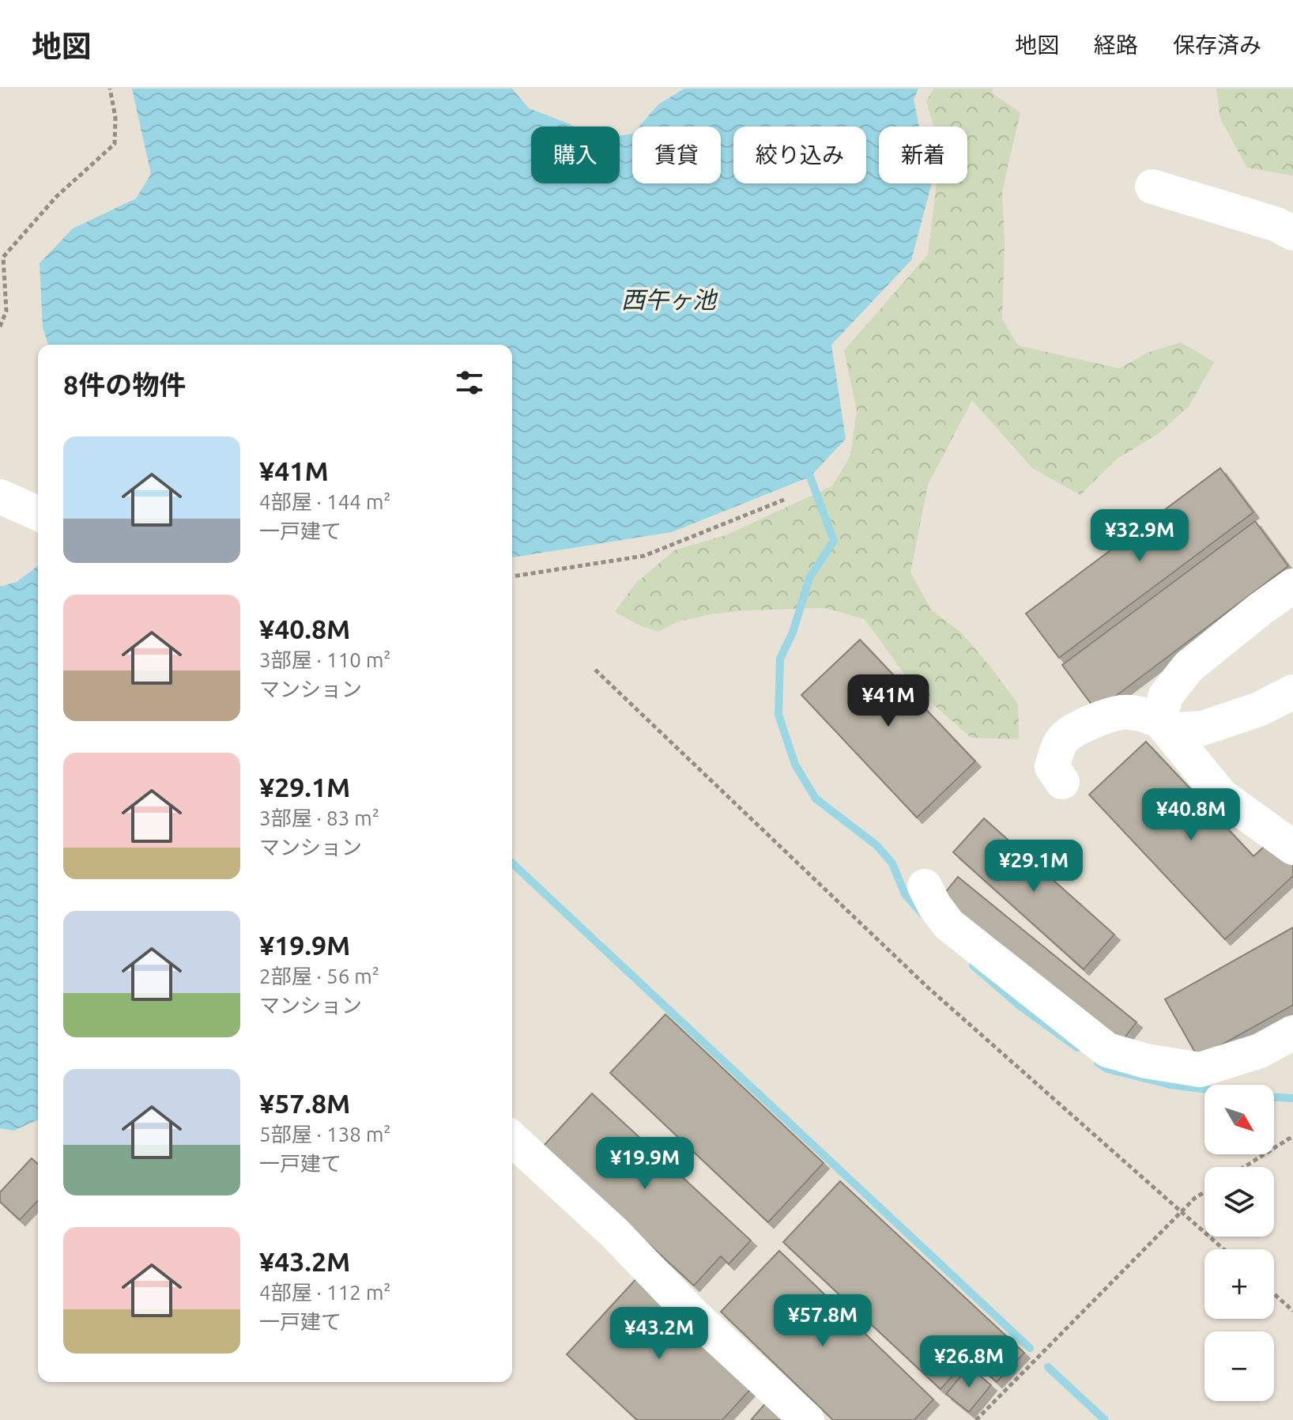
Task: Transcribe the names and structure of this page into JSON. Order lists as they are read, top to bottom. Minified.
{"water":["西午ヶ池"],"north":"bottom right","page":{"header":"地図","nav":["地図","経路","保存済み"],"chip":["購入","賃貸","絞り込み","新着"],"heading":"8件の物件","list":[{"name":"¥41M","note":"4部屋 · 144 m² · 一戸建て"},{"name":"¥40.8M","note":"3部屋 · 110 m² · マンション"},{"name":"¥29.1M","note":"3部屋 · 83 m² · マンション"},{"name":"¥19.9M","note":"2部屋 · 56 m² · マンション"},{"name":"¥57.8M","note":"5部屋 · 138 m² · 一戸建て"},{"name":"¥43.2M","note":"4部屋 · 112 m² · 一戸建て"}],"price":["¥32.9M","¥41M","¥40.8M","¥29.1M","¥19.9M","¥57.8M","¥43.2M","¥26.8M"],"map_buttons":["+","−"]}}
